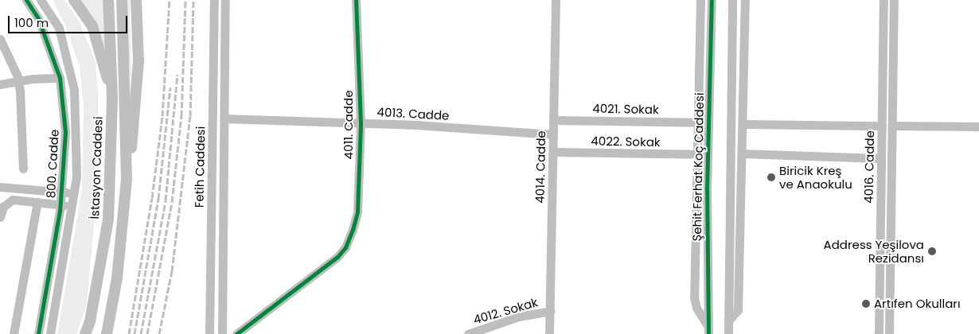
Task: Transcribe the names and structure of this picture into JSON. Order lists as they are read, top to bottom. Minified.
{"streets":{"main road":["İstasyon Caddesi"],"street":["4021. Sokak","4013. Cadde","4011. Cadde","4022. Sokak","800. Cadde","Fetih Caddesi","4014. Cadde","Şehit Ferhat Koç Caddesi","4016. Cadde","4012. Sokak"]},"crossings":[["4021. Sokak","4014. Cadde"],["4021. Sokak","Şehit Ferhat Koç Caddesi"],["4013. Cadde","4011. Cadde"],["4013. Cadde","Fetih Caddesi"],["4013. Cadde","4014. Cadde"],["4022. Sokak","4014. Cadde"],["4022. Sokak","Şehit Ferhat Koç Caddesi"],["4014. Cadde","4012. Sokak"]],"places":["Biricik Kreş ve Anaokulu","Address Yeşilova Rezidansı","Artıfen Okulları"],"scale_bar":"100 m"}
